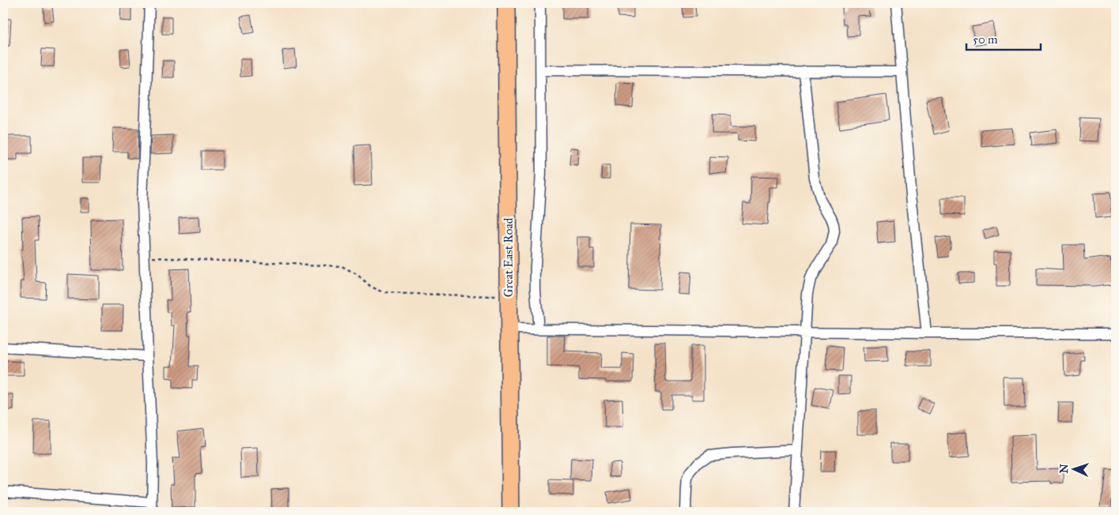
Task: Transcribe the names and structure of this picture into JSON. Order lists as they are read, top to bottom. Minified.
{"streets":{"highway":["Great East Road"]},"scale_bar":"50 m","north":"left"}
